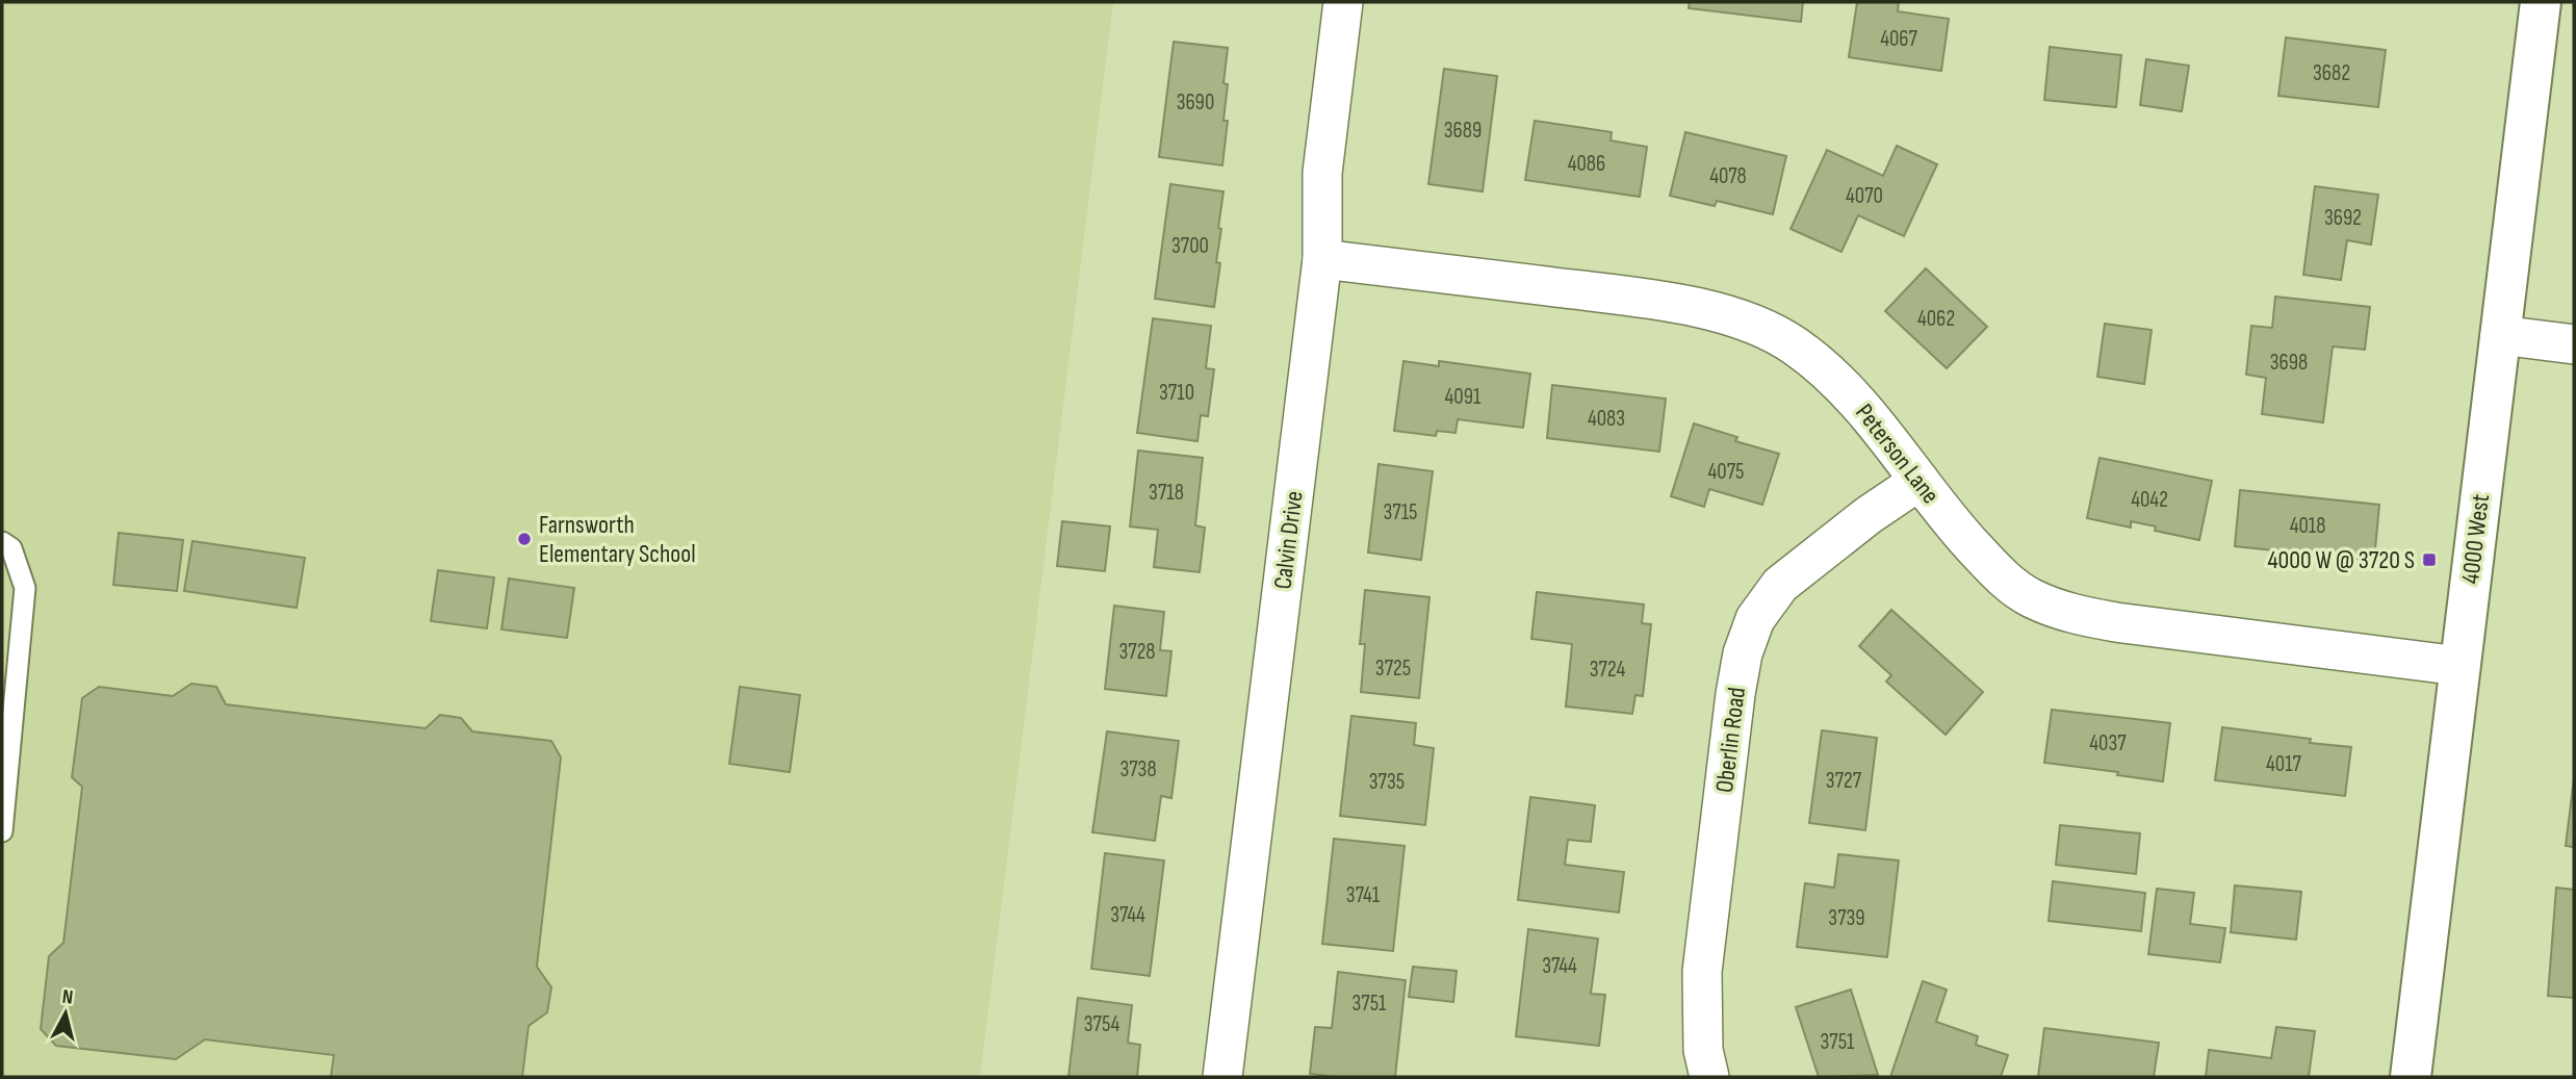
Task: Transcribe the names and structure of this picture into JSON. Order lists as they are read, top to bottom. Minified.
{"streets":{"street":["Peterson Lane","4000 West","Calvin Drive","Oberlin Road"]},"crossings":[["Peterson Lane","4000 West"],["Peterson Lane","Calvin Drive"],["Peterson Lane","Oberlin Road"]],"places":{"other":["Farnsworth Elementary School"],"transit":["4000 W @ 3720 S"]},"house_numbers":["4067","3682","3690","3689","4086","4078","4070","3692","3700","4062","3698","3710","4091","4083","4075","3718","4042","3715","4018","3728","3725","3724","4037","4017","3738","3727","3735","3741","3744","3739","3744","3751","3754","3751"],"north":"top"}
